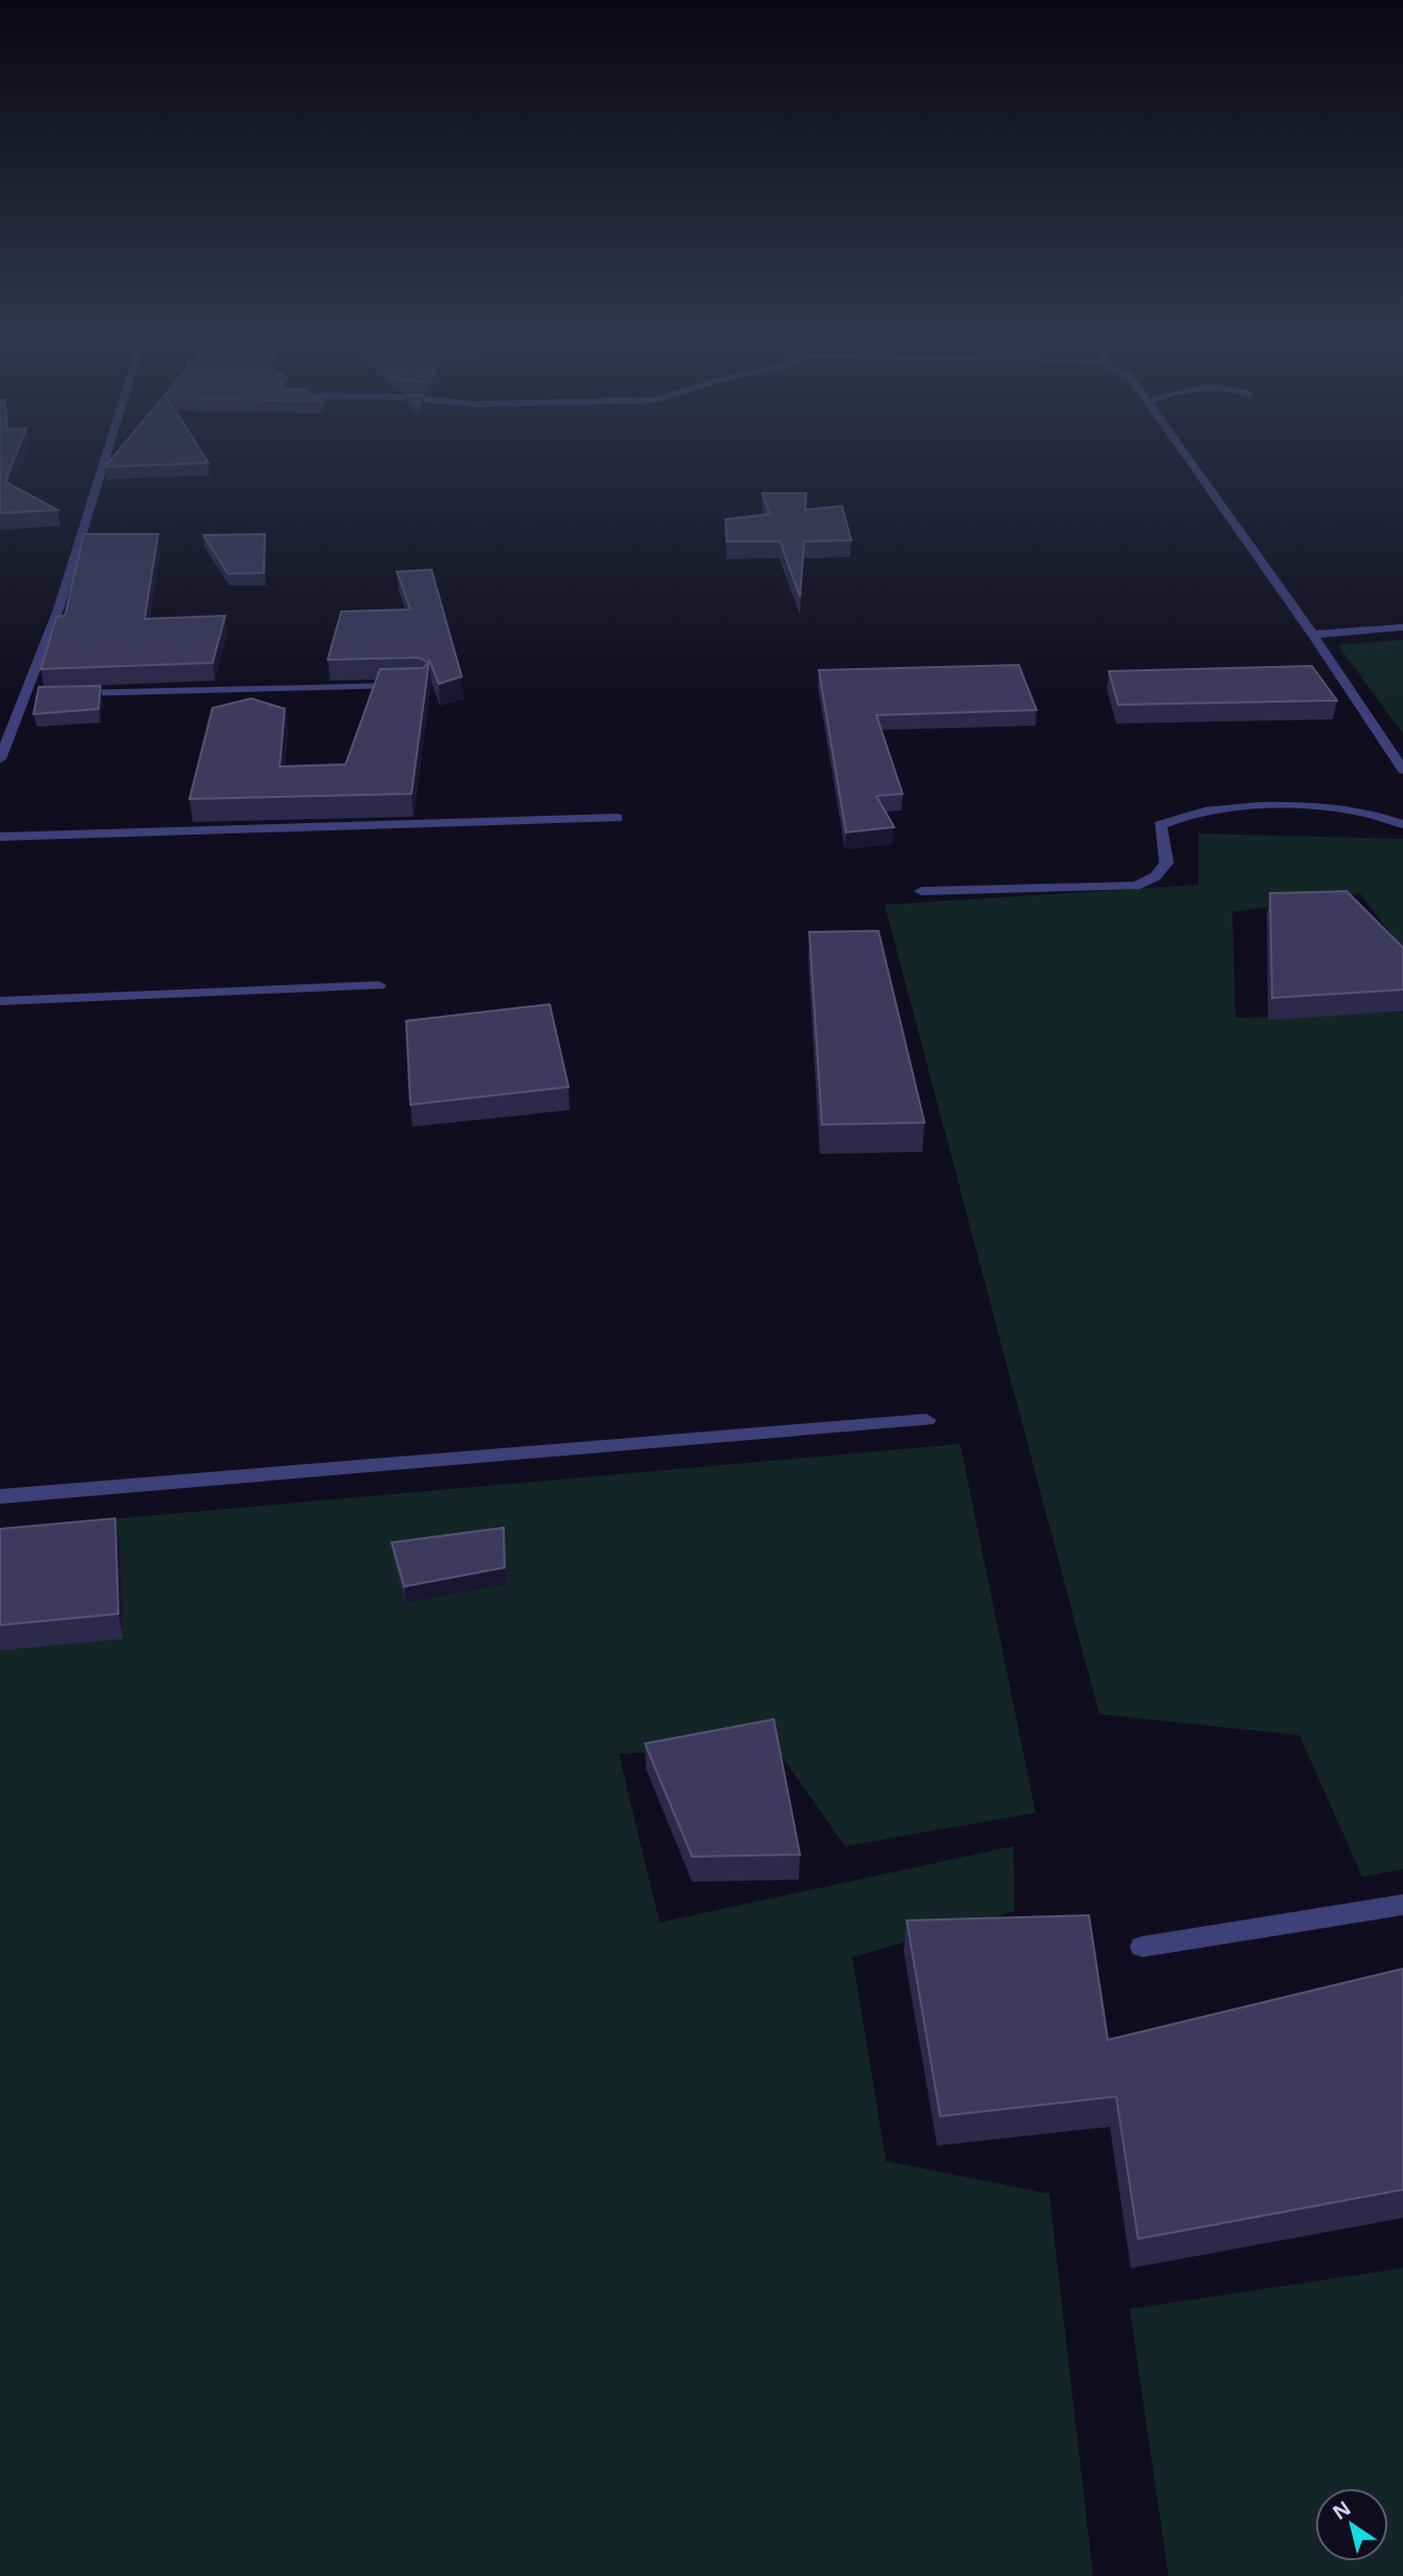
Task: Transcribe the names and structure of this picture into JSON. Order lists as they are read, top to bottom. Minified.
{"north":"top left"}
